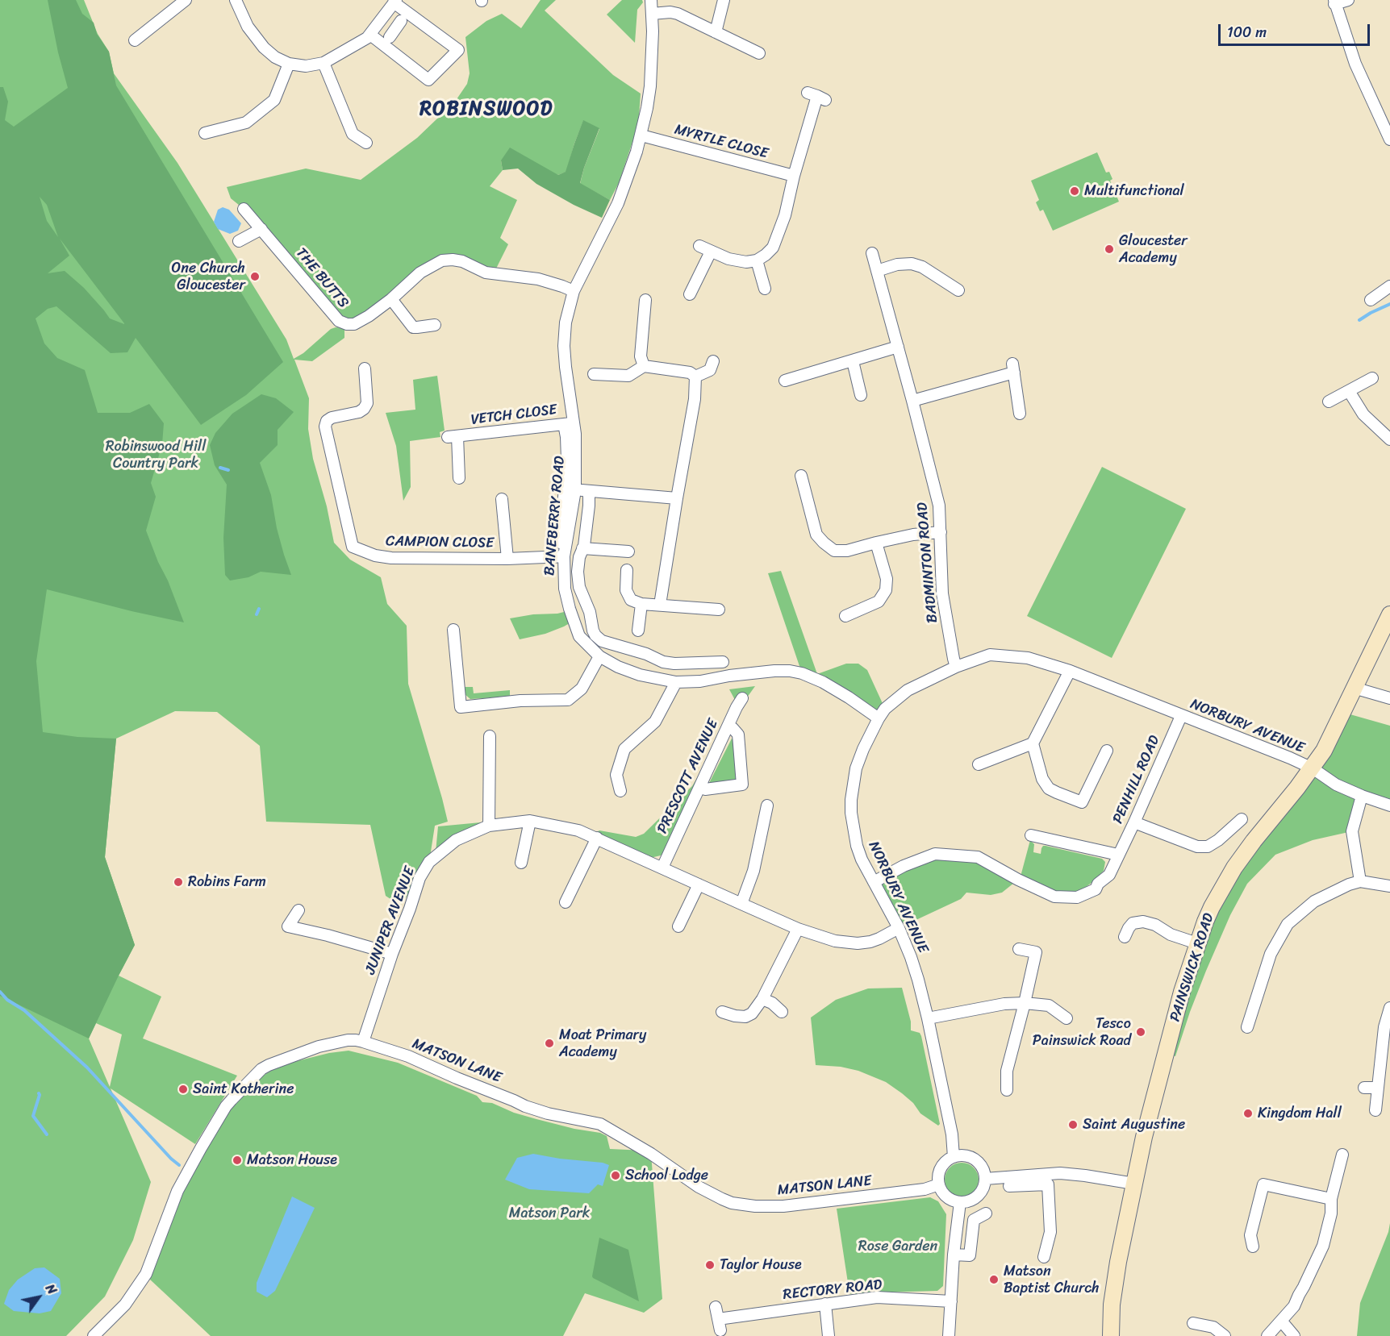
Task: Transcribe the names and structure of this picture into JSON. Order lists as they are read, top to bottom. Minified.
{"streets":{"main road":["PAINSWICK ROAD"],"street":["MYRTLE CLOSE","THE BUTTS","VETCH CLOSE","BANEBERRY ROAD","CAMPION CLOSE","BADMINTON ROAD","NORBURY AVENUE","PRESCOTT AVENUE","PENHILL ROAD","JUNIPER AVENUE","MATSON LANE","RECTORY ROAD"]},"crossings":[["MYRTLE CLOSE","BANEBERRY ROAD"],["THE BUTTS","BANEBERRY ROAD"],["VETCH CLOSE","BANEBERRY ROAD"],["BANEBERRY ROAD","CAMPION CLOSE"],["BANEBERRY ROAD","NORBURY AVENUE"],["BADMINTON ROAD","NORBURY AVENUE"],["NORBURY AVENUE","PENHILL ROAD"],["NORBURY AVENUE","JUNIPER AVENUE"],["NORBURY AVENUE","PAINSWICK ROAD"],["NORBURY AVENUE","MATSON LANE"],["PRESCOTT AVENUE","JUNIPER AVENUE"],["JUNIPER AVENUE","MATSON LANE"]],"districts":["ROBINSWOOD"],"parks":["Robinswood Hill Country Park","Matson Park","Rose Garden"],"places":["Multifunctional","Gloucester Academy","One Church Gloucester","Robins Farm","Tesco Painswick Road","Moat Primary Academy","Saint Katherine","Kingdom Hall","Saint Augustine","Matson House","School Lodge","Taylor House","Matson Baptist Church"],"scale_bar":"100 m","north":"top right"}
